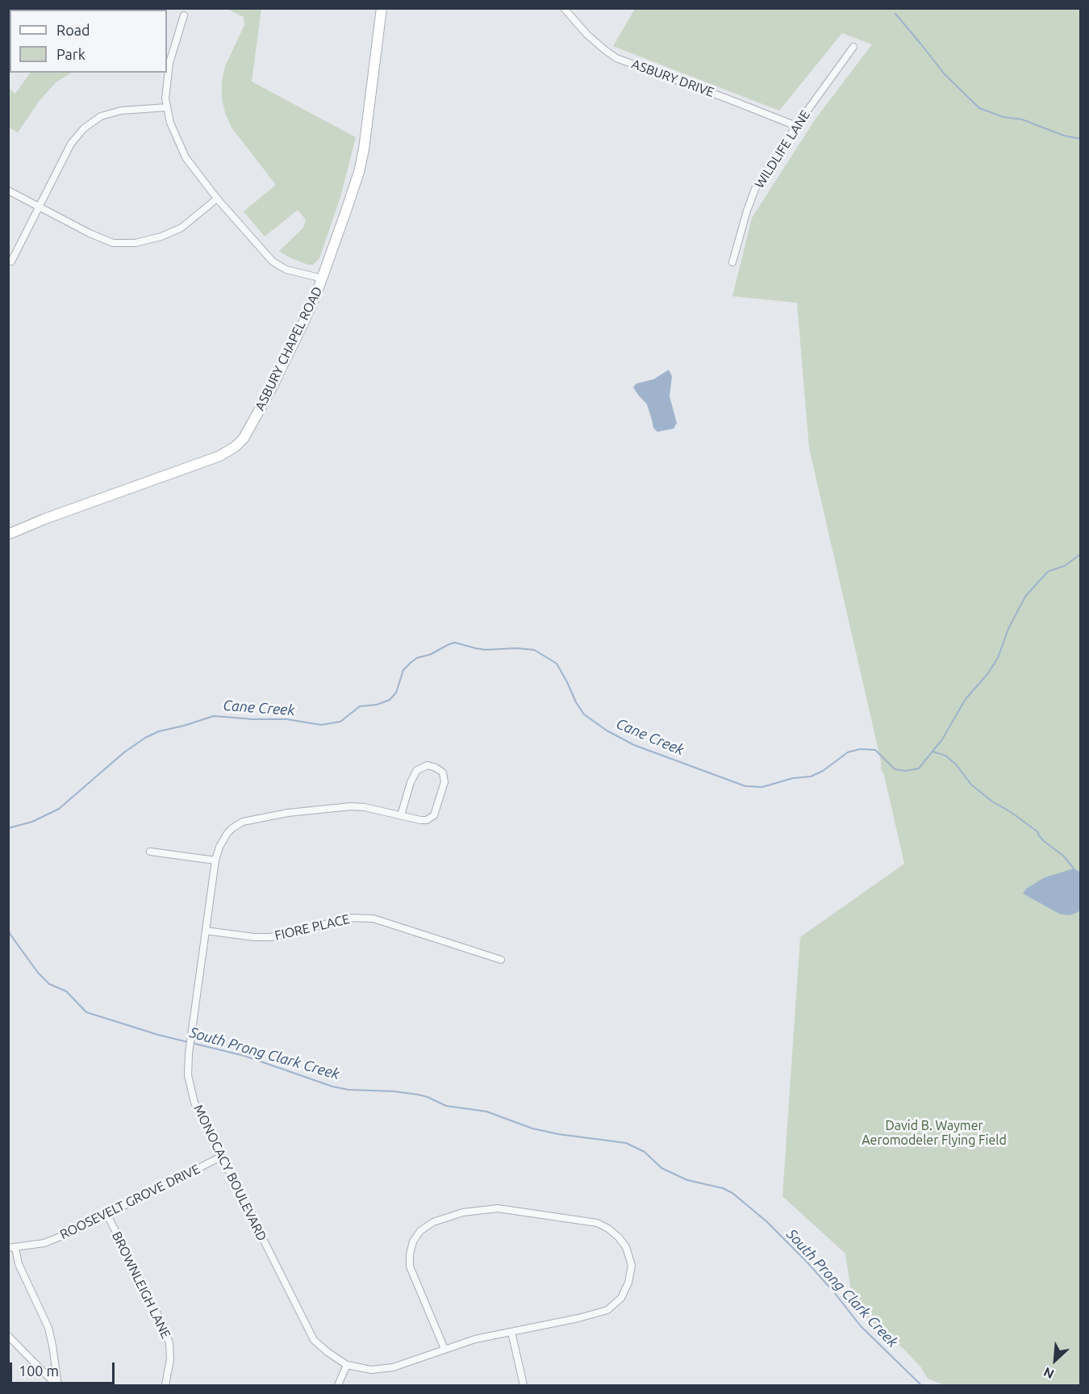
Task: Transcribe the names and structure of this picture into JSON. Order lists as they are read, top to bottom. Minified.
{"streets":{"main road":["ASBURY CHAPEL ROAD"],"street":["ASBURY DRIVE","WILDLIFE LANE","FIORE PLACE","MONOCACY BOULEVARD","ROOSEVELT GROVE DRIVE","BROWNLEIGH LANE"]},"crossings":[["ASBURY DRIVE","WILDLIFE LANE"],["FIORE PLACE","MONOCACY BOULEVARD"],["MONOCACY BOULEVARD","ROOSEVELT GROVE DRIVE"],["ROOSEVELT GROVE DRIVE","BROWNLEIGH LANE"]],"water":["Cane Creek","South Prong Clark Creek"],"parks":["David B. Waymer Aeromodeler Flying Field"],"legend":["Road","Park"],"scale_bar":"100 m","north":"bottom left"}
